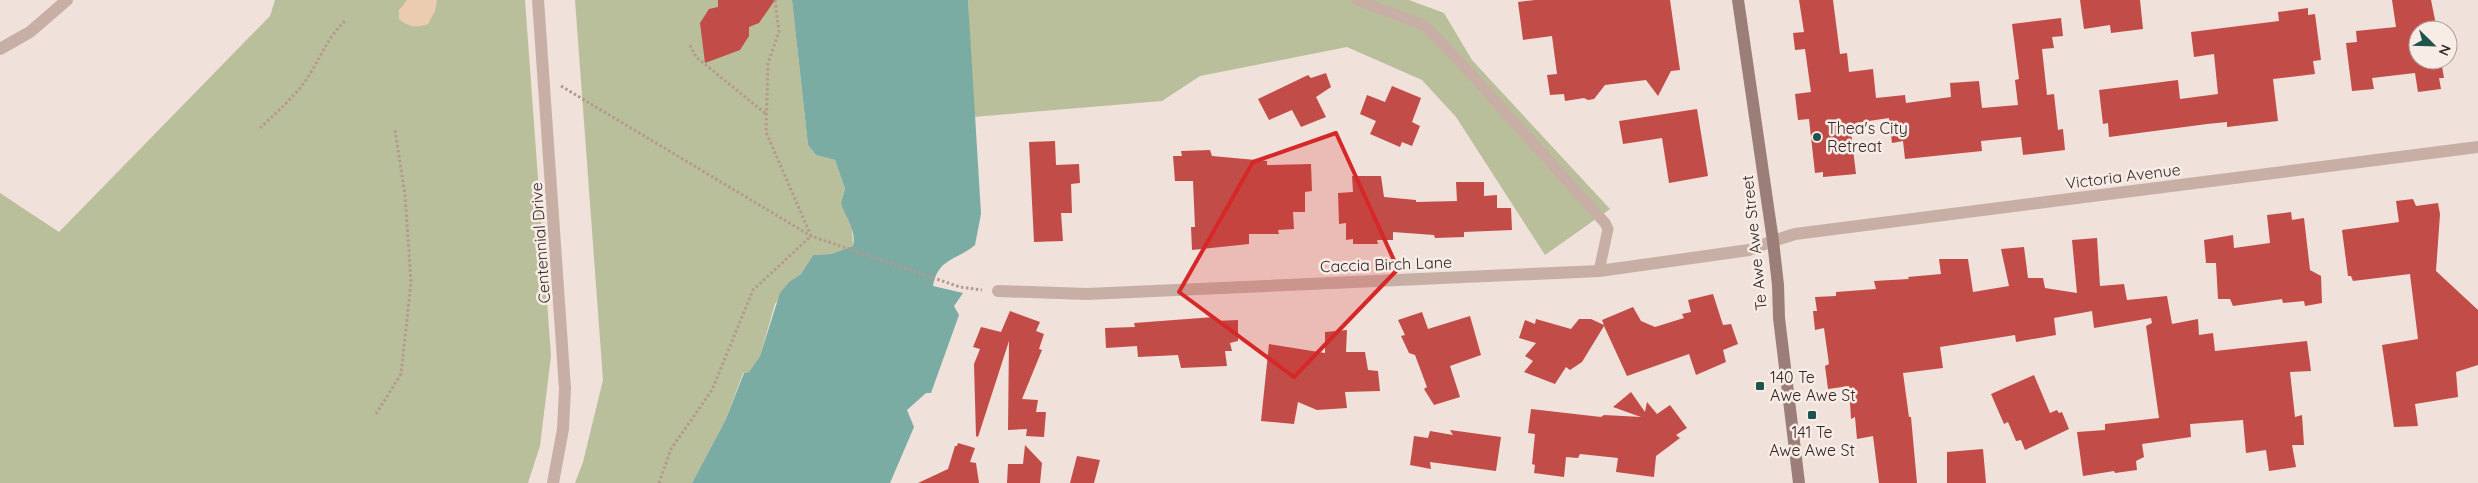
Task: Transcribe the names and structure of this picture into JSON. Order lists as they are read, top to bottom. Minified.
{"streets":{"main road":["Te Awe Awe Street"],"street":["Victoria Avenue","Centennial Drive","Caccia Birch Lane"]},"crossings":[["Victoria Avenue","Te Awe Awe Street"],["Victoria Avenue","Caccia Birch Lane"],["Te Awe Awe Street","Caccia Birch Lane"]],"places":{"other":["Thea's City Retreat"],"transit":["140 Te Awe Awe St","141 Te Awe Awe St"]},"north":"bottom right"}
